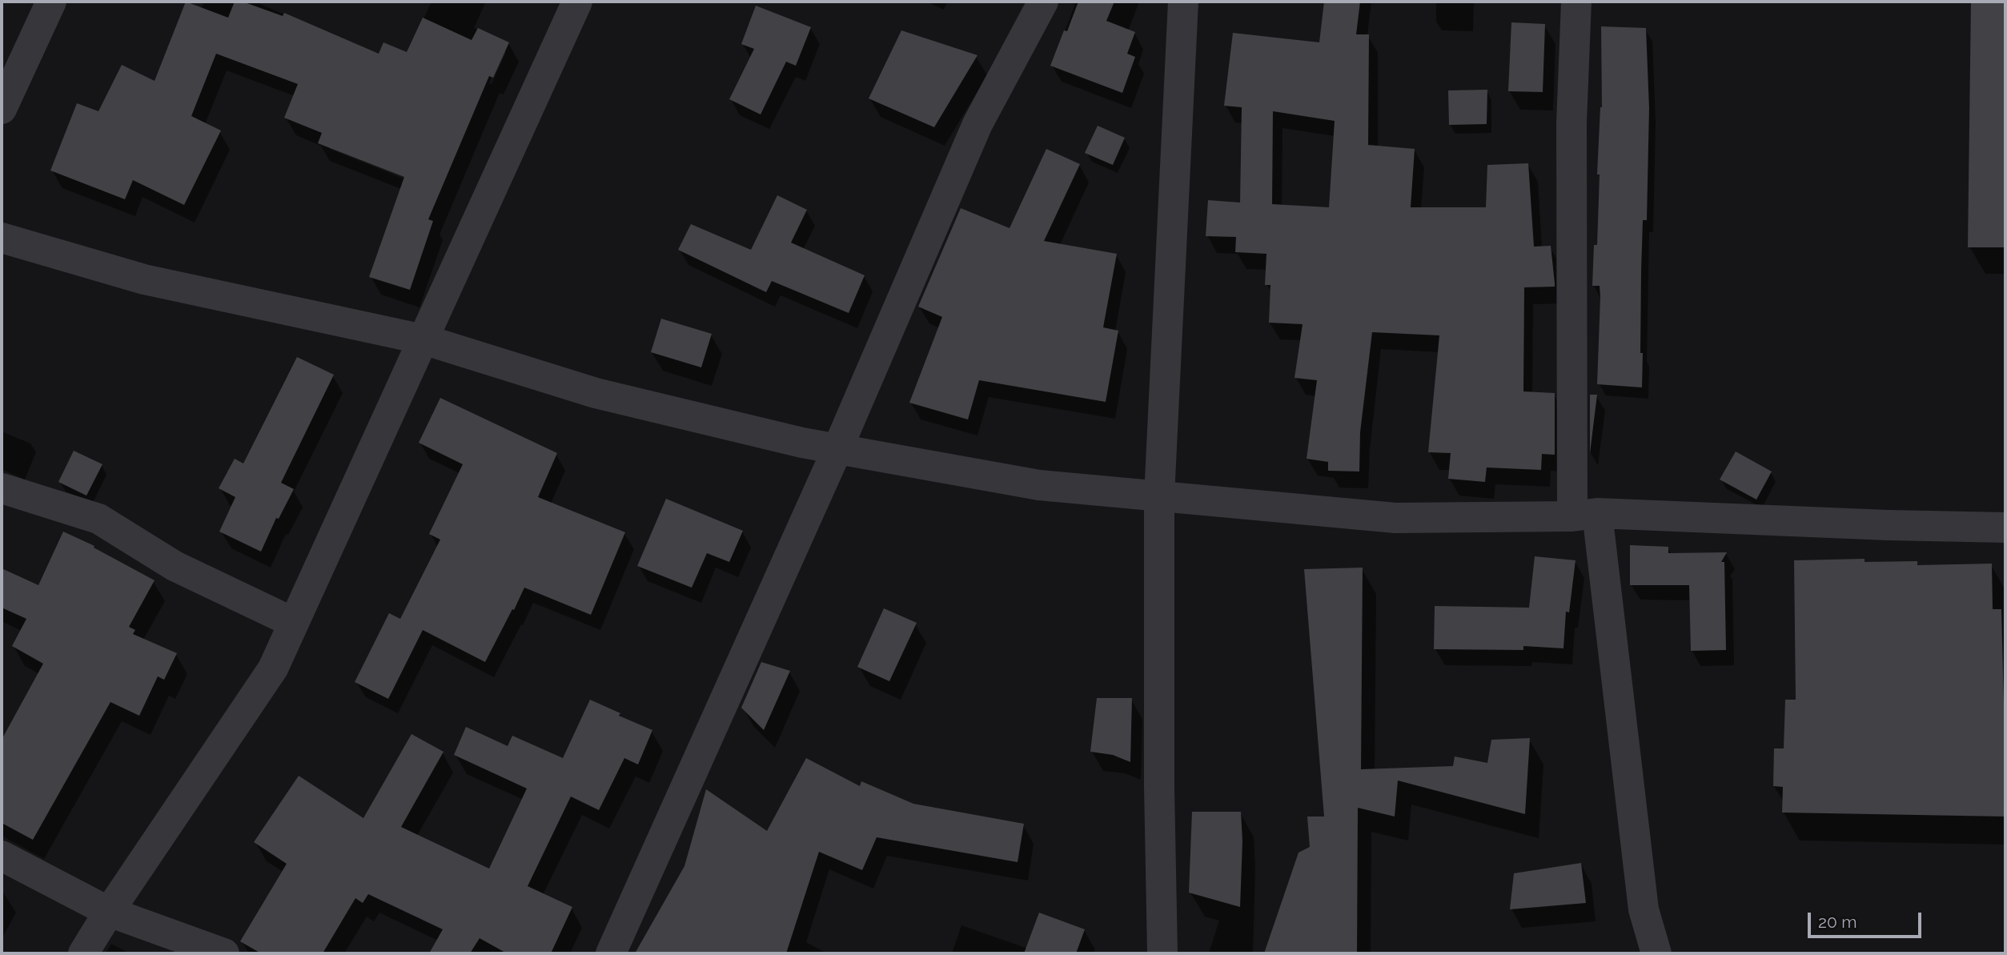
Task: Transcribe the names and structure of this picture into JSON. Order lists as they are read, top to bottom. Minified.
{"scale_bar":"20 m"}
